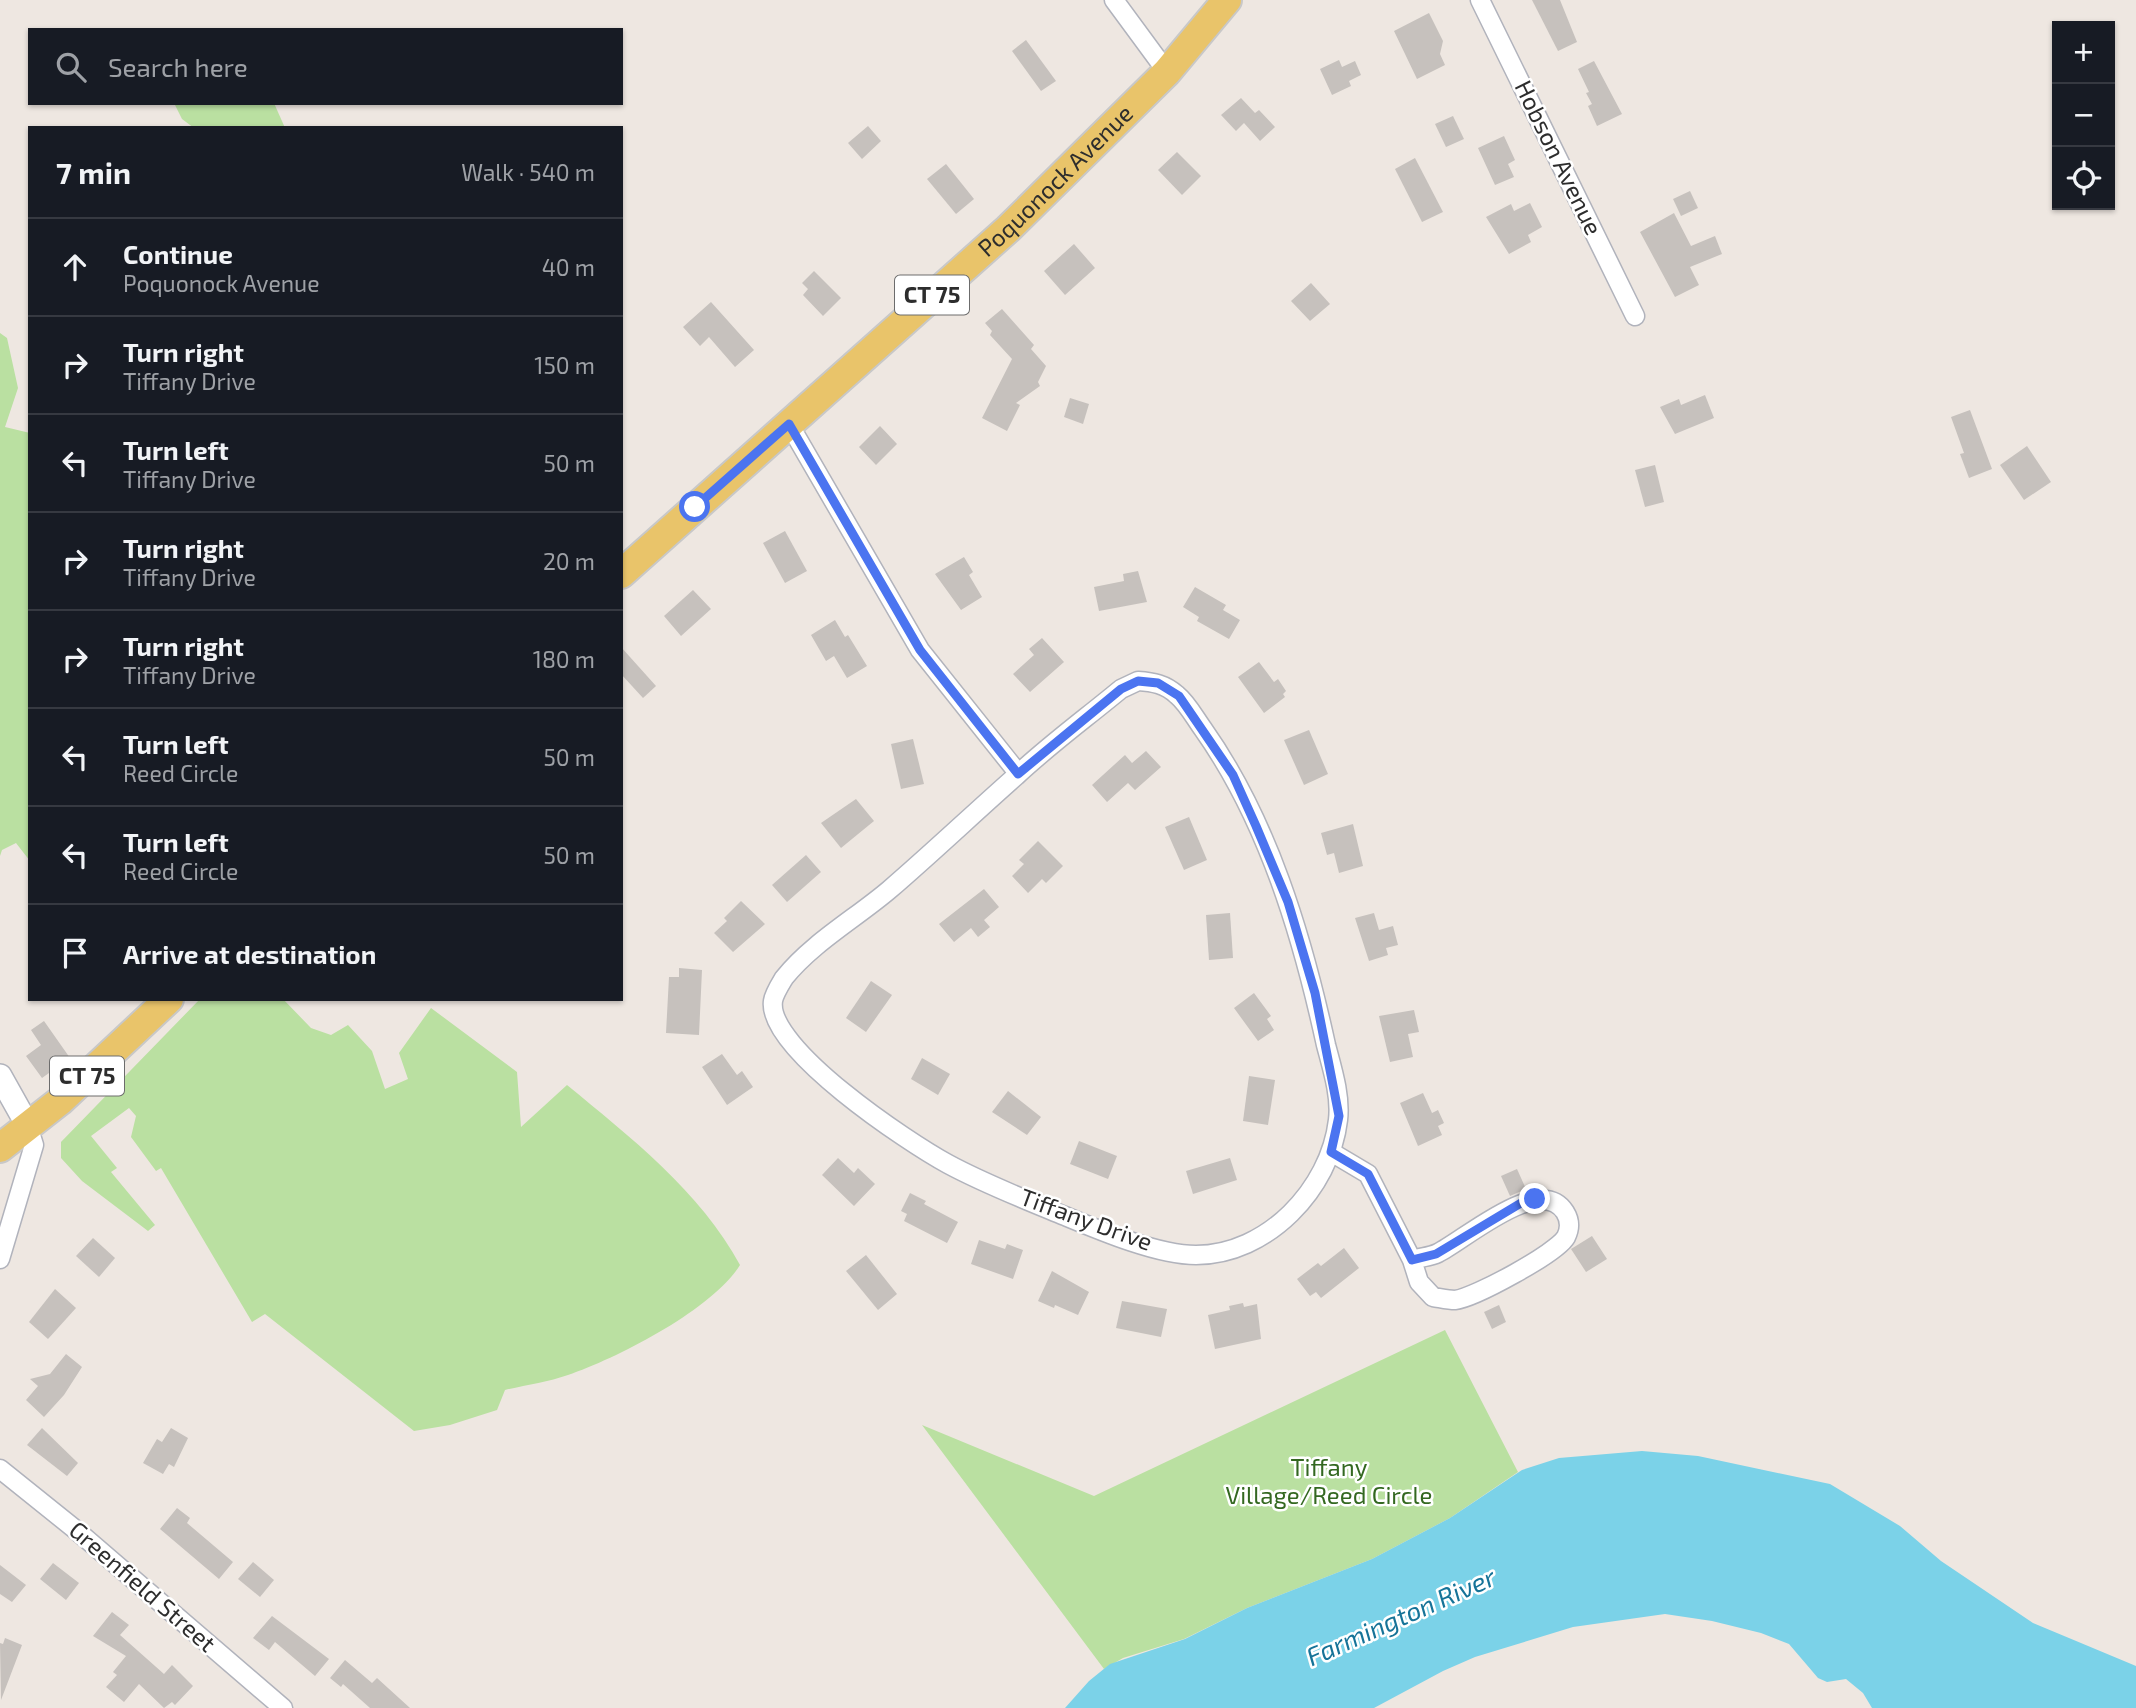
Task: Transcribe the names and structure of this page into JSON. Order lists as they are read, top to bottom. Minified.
{"streets":{"main road":["Poquonock Avenue","CT 75"],"street":["Hobson Avenue","Tiffany Drive","Greenfield Street"]},"water":["Farmington River"],"parks":["Tiffany Village/Reed Circle"],"page":{"map_buttons":["+","−"],"search":"Search here","heading":["7 min","Walk · 540 m"],"list":[["Continue","Poquonock Avenue","40 m"],["Turn right","Tiffany Drive","150 m"],["Turn left","Tiffany Drive","50 m"],["Turn right","Tiffany Drive","20 m"],["Turn right","Tiffany Drive","180 m"],["Turn left","Reed Circle","50 m"],["Turn left","Reed Circle","50 m"],"Arrive at destination"]}}
